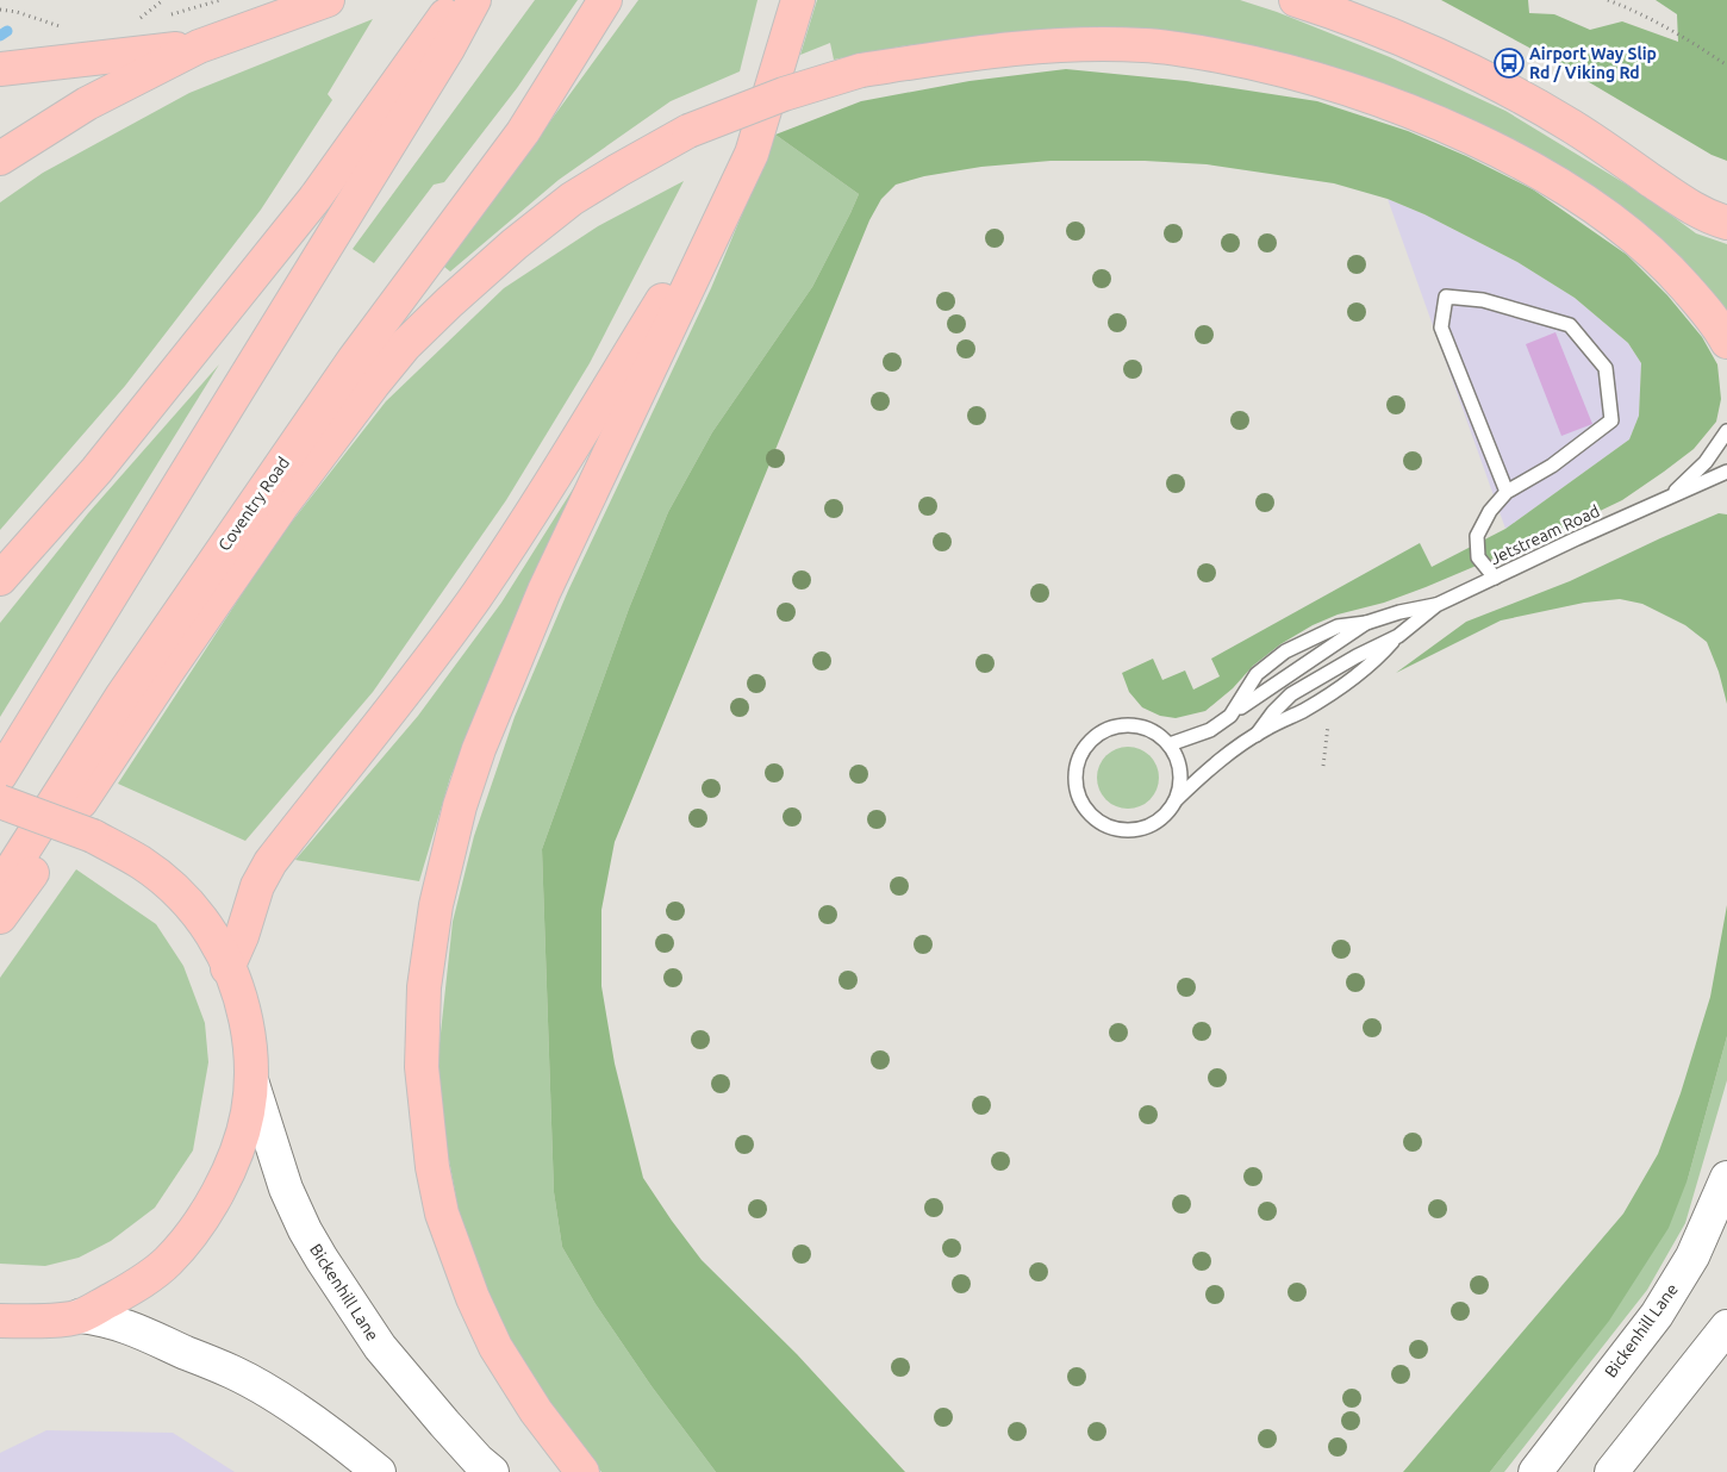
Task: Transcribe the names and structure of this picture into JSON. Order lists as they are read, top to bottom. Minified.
{"streets":{"highway":["Coventry Road"],"main road":["Bickenhill Lane"],"lane":["Jetstream Road"]},"places":{"bus stop":["Airport Way Slip Rd / Viking Rd"]}}
